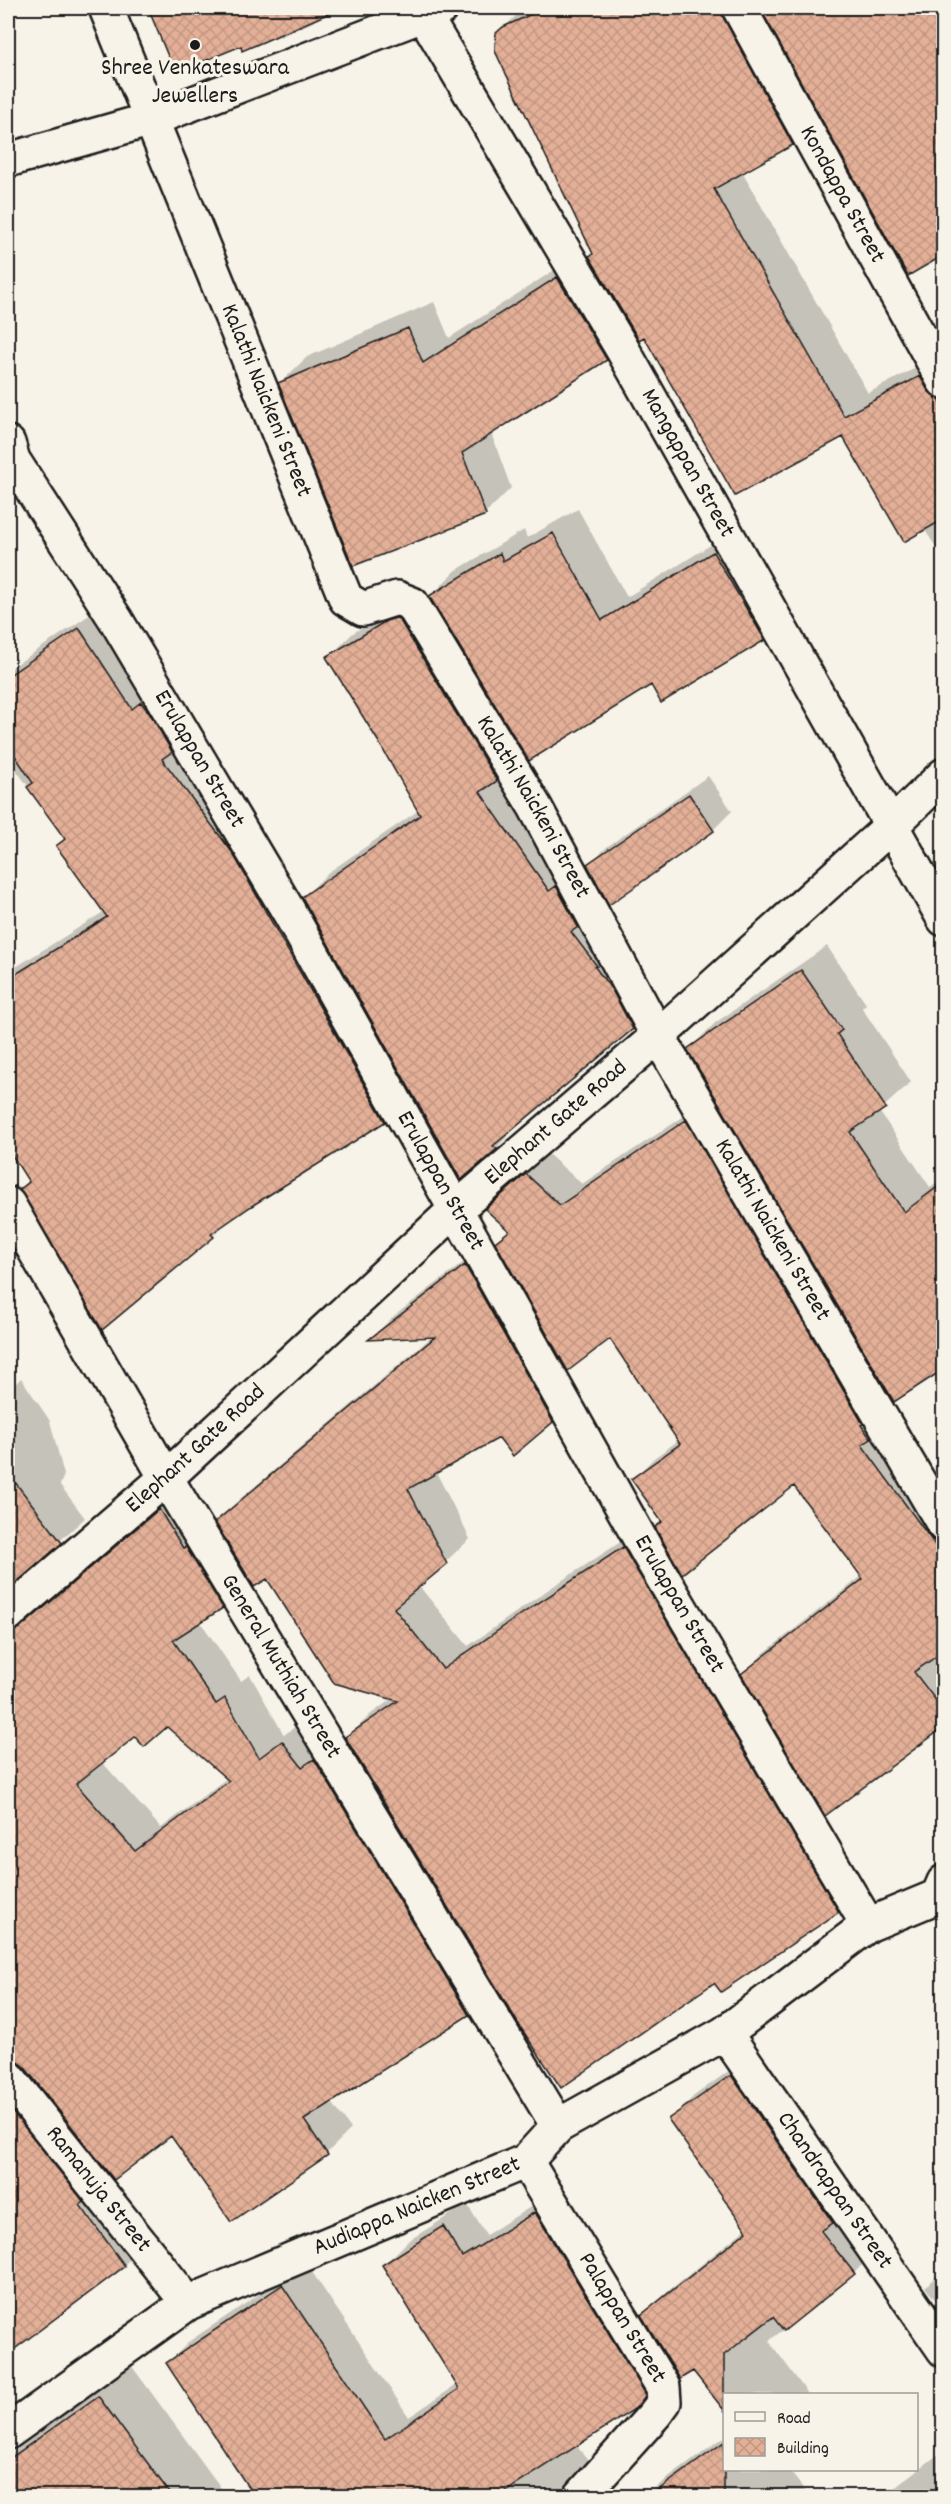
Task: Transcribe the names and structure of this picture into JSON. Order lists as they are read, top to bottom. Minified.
{"streets":{"street":["Kondappa Street","Kalathi Naickeni Street","Mangappan Street","Erulappan Street","Elephant Gate Road","General Muthiah Street","Ramanuja Street","Chandrappan Street","Audiappa Naicken Street","Palappan Street"]},"crossings":[["Kalathi Naickeni Street","Elephant Gate Road"],["Mangappan Street","Elephant Gate Road"],["Erulappan Street","Elephant Gate Road"],["Erulappan Street","Audiappa Naicken Street"],["Elephant Gate Road","General Muthiah Street"],["General Muthiah Street","Audiappa Naicken Street"],["Ramanuja Street","Audiappa Naicken Street"],["Chandrappan Street","Audiappa Naicken Street"],["Audiappa Naicken Street","Palappan Street"]],"places":["Shree Venkateswara Jewellers"],"legend":["Road","Building"]}
